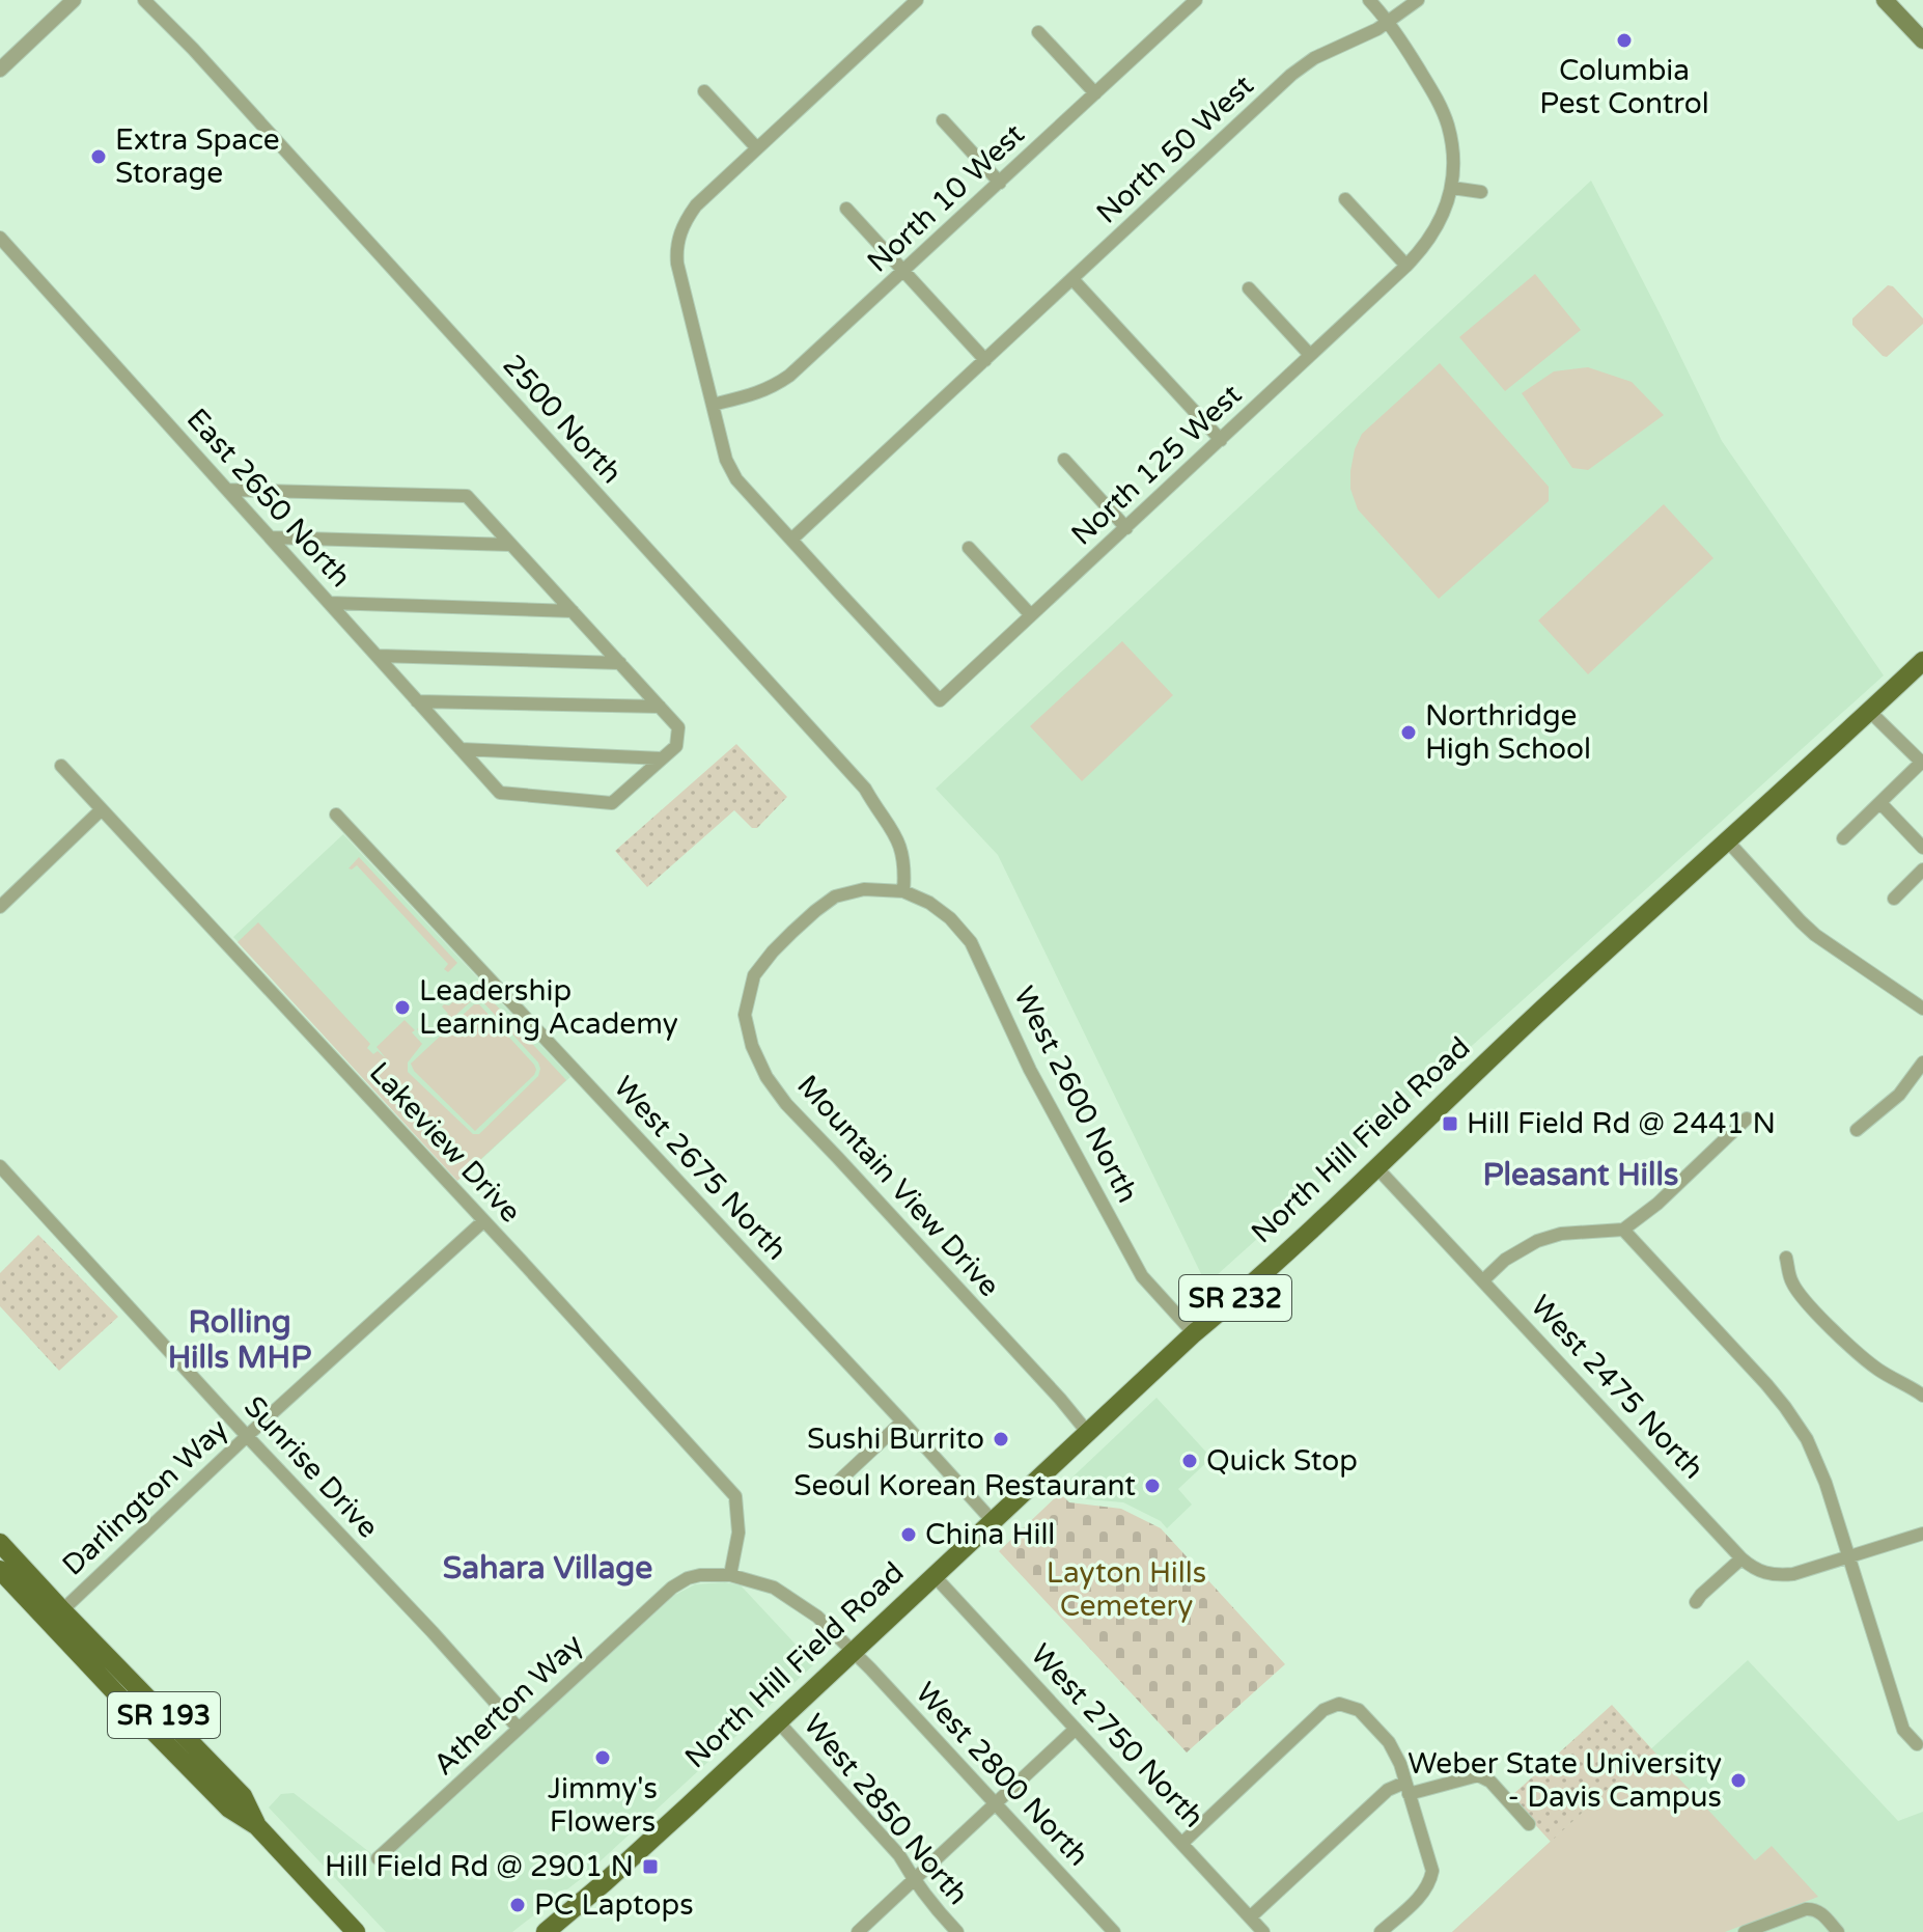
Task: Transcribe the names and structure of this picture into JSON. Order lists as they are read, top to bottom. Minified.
{"streets":{"main road":["North Hill Field Road","SR 232","SR 193"],"street":["North 50 West","North 10 West","2500 North","North 125 West","East 2650 North","West 2600 North","Lakeview Drive","West 2675 North","Mountain View Drive","West 2475 North","Sunrise Drive","Darlington Way","Atherton Way","West 2750 North","West 2800 North","West 2850 North"]},"crossings":[["North 50 West","North 125 West"],["2500 North","West 2600 North"],["2500 North","Mountain View Drive"],["West 2600 North","North Hill Field Road"],["West 2600 North","Mountain View Drive"],["North Hill Field Road","West 2675 North"],["North Hill Field Road","Mountain View Drive"],["North Hill Field Road","West 2475 North"],["North Hill Field Road","West 2750 North"],["North Hill Field Road","West 2800 North"],["North Hill Field Road","West 2850 North"],["Lakeview Drive","Darlington Way"],["Lakeview Drive","West 2800 North"],["Sunrise Drive","Darlington Way"],["Sunrise Drive","Atherton Way"],["Darlington Way","SR 193"],["Atherton Way","West 2800 North"]],"districts":["Pleasant Hills","Rolling Hills MHP","Sahara Village"],"parks":["Layton Hills Cemetery"],"places":{"other":["Columbia Pest Control","Extra Space Storage","Northridge High School","Leadership Learning Academy","Sushi Burrito","Quick Stop","Seoul Korean Restaurant","China Hill","Jimmy's Flowers","Weber State University - Davis Campus","PC Laptops"],"transit":["Hill Field Rd @ 2441 N","Hill Field Rd @ 2901 N"]}}
